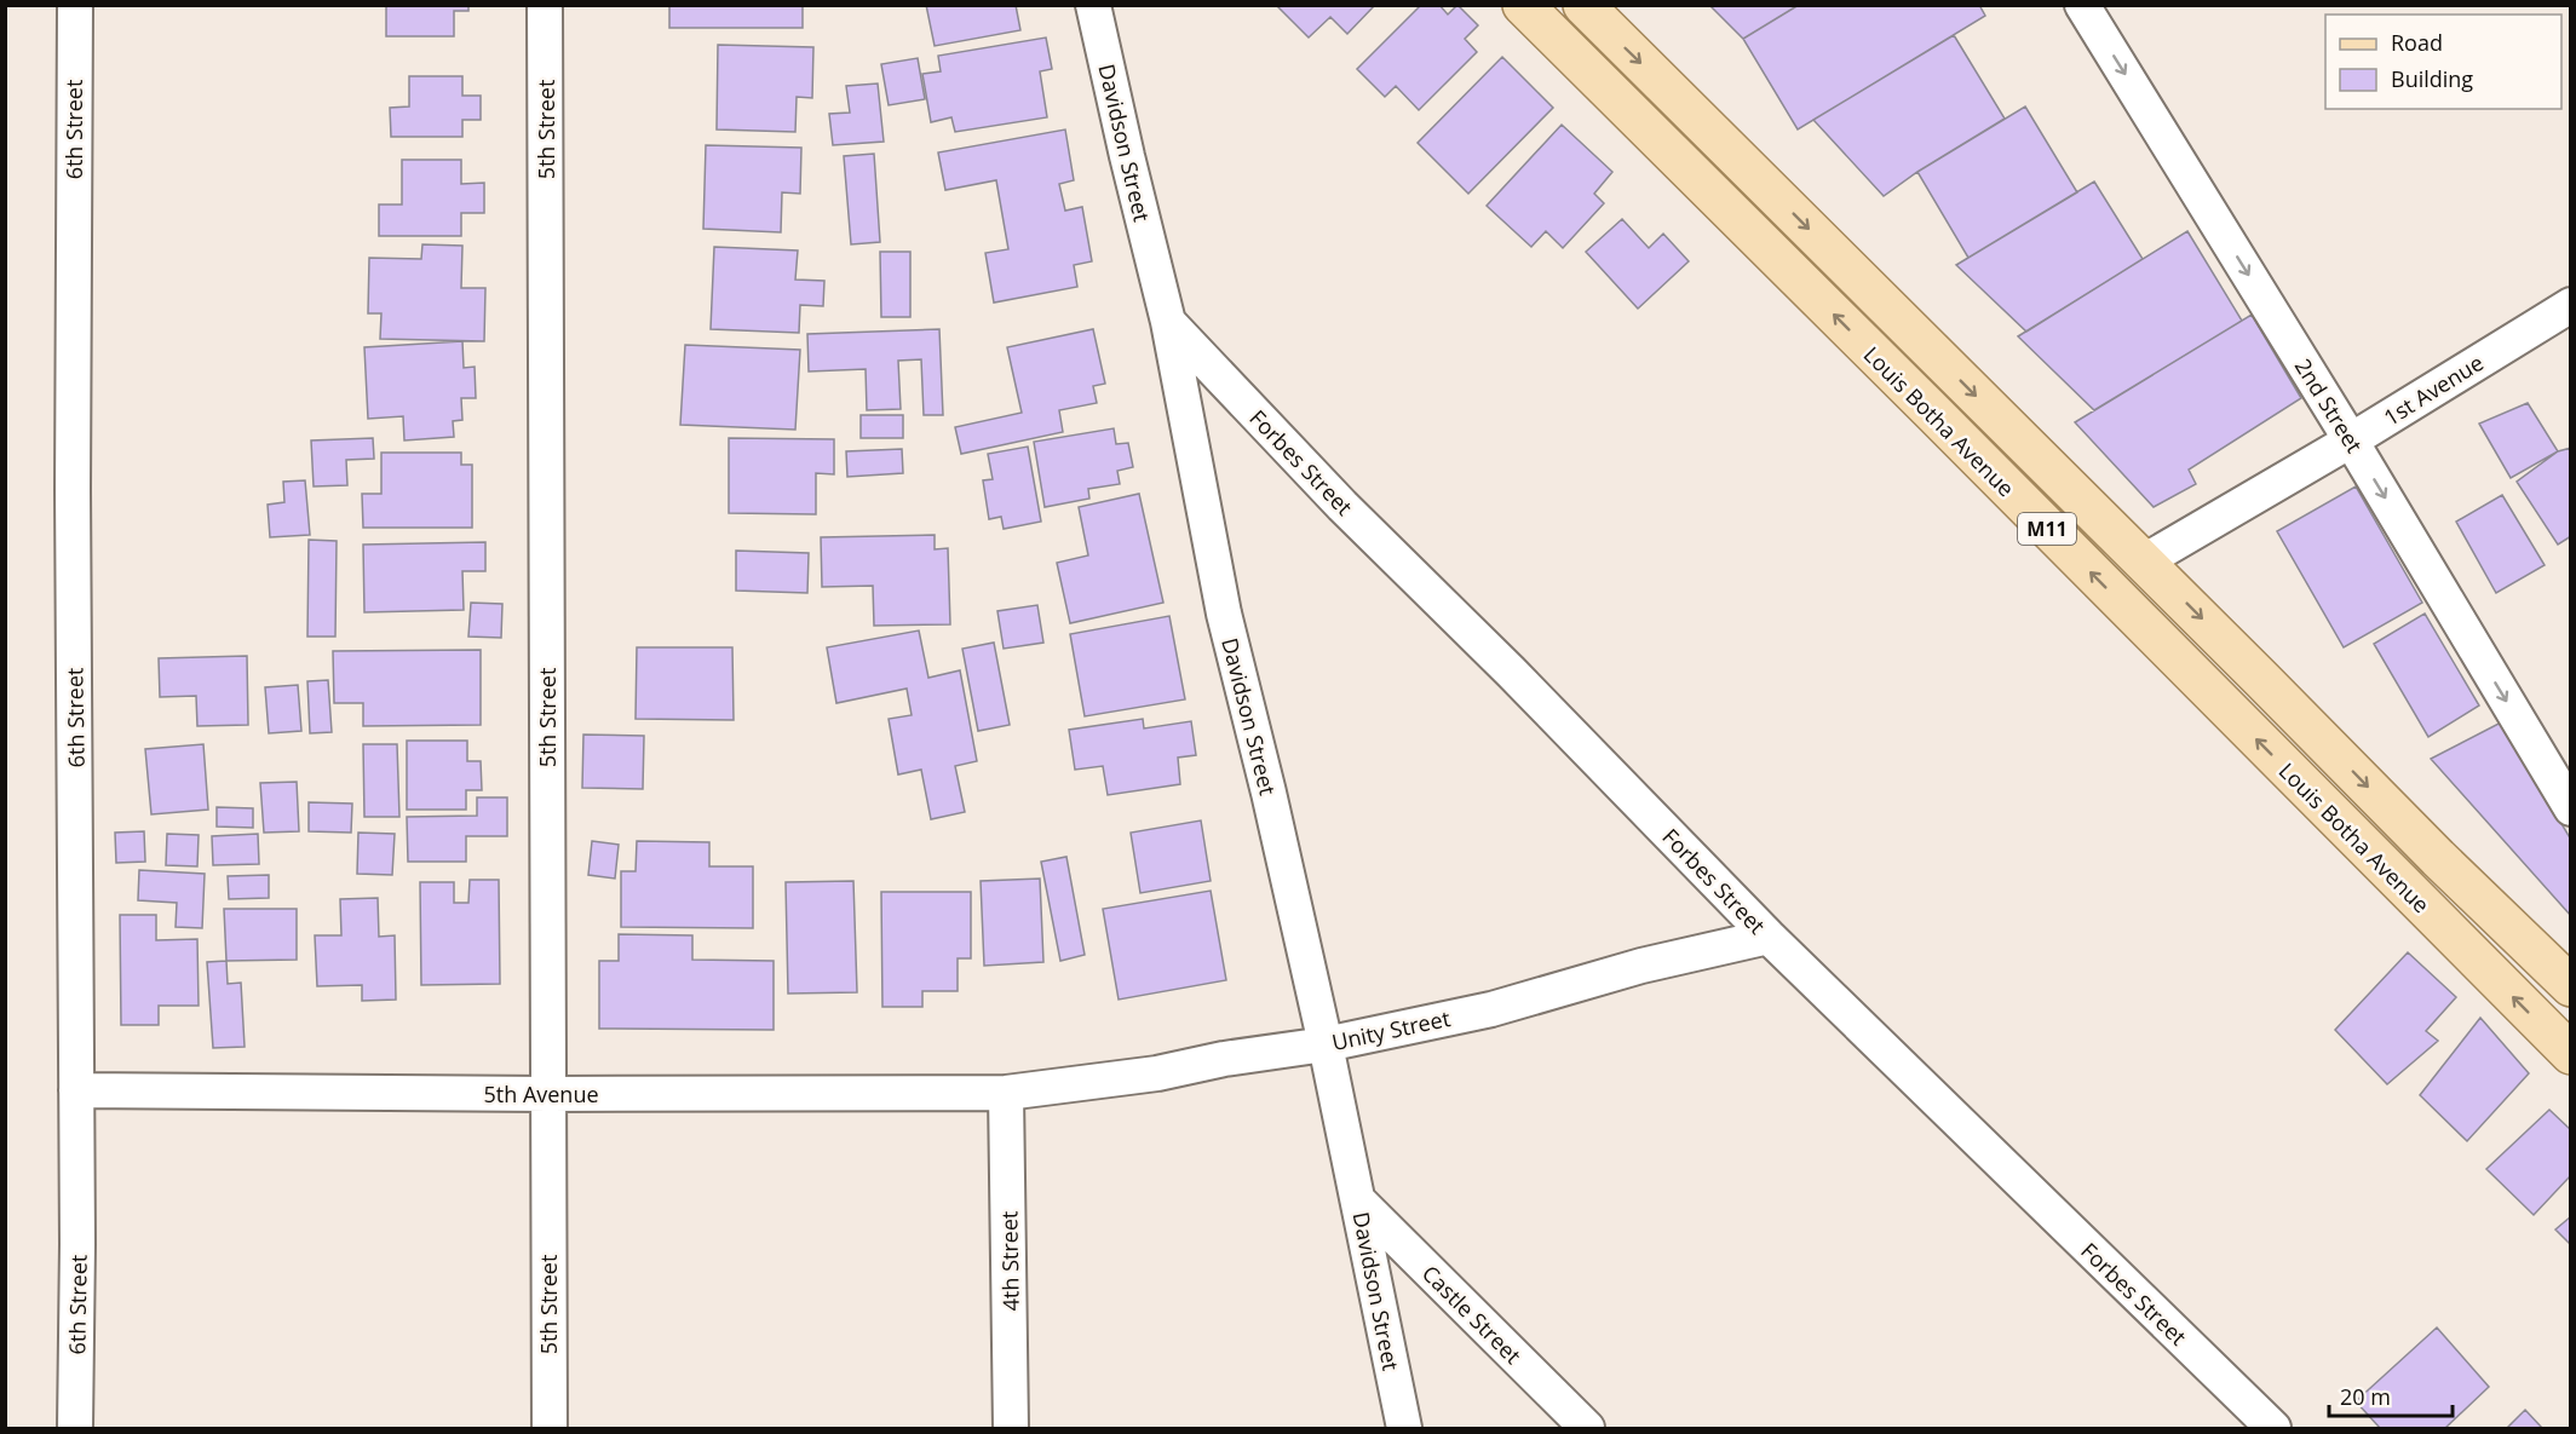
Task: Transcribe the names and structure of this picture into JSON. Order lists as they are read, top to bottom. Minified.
{"streets":{"main road":["Louis Botha Avenue","M11"],"street":["6th Street","5th Street","Davidson Street","1st Avenue","2nd Street","Forbes Street","Unity Street","5th Avenue","4th Street","Castle Street"]},"crossings":[["6th Street","5th Avenue"],["5th Street","5th Avenue"],["Davidson Street","Forbes Street"],["Davidson Street","Unity Street"],["Davidson Street","Castle Street"],["1st Avenue","2nd Street"],["1st Avenue","Louis Botha Avenue"],["Forbes Street","Unity Street"],["Unity Street","5th Avenue"],["Unity Street","4th Street"],["5th Avenue","4th Street"]],"one_way":["2nd Street"],"legend":["Road","Building"],"scale_bar":"20 m"}
